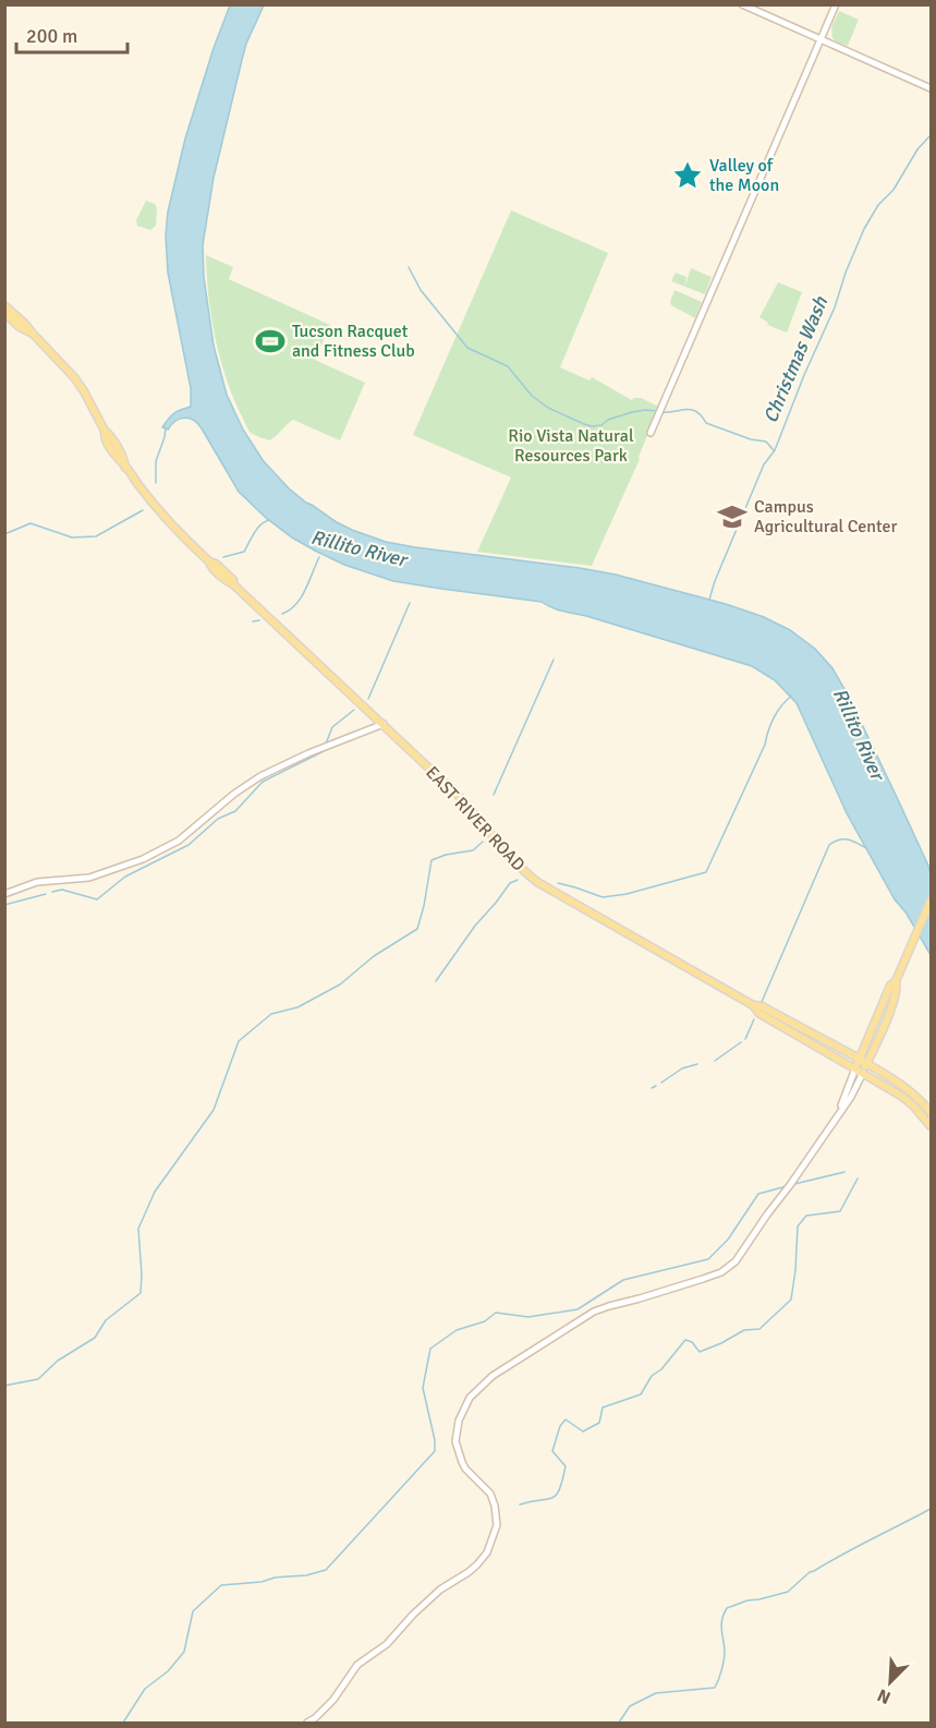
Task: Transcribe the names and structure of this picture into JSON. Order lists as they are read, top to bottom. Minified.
{"streets":{"main road":["EAST RIVER ROAD"]},"water":["Christmas Wash","Rillito River"],"parks":["Rio Vista Natural Resources Park"],"places":{"place":["Valley of the Moon"],"sports":["Tucson Racquet and Fitness Club"],"school or university":["Campus Agricultural Center"]},"scale_bar":"200 m","north":"bottom left"}
